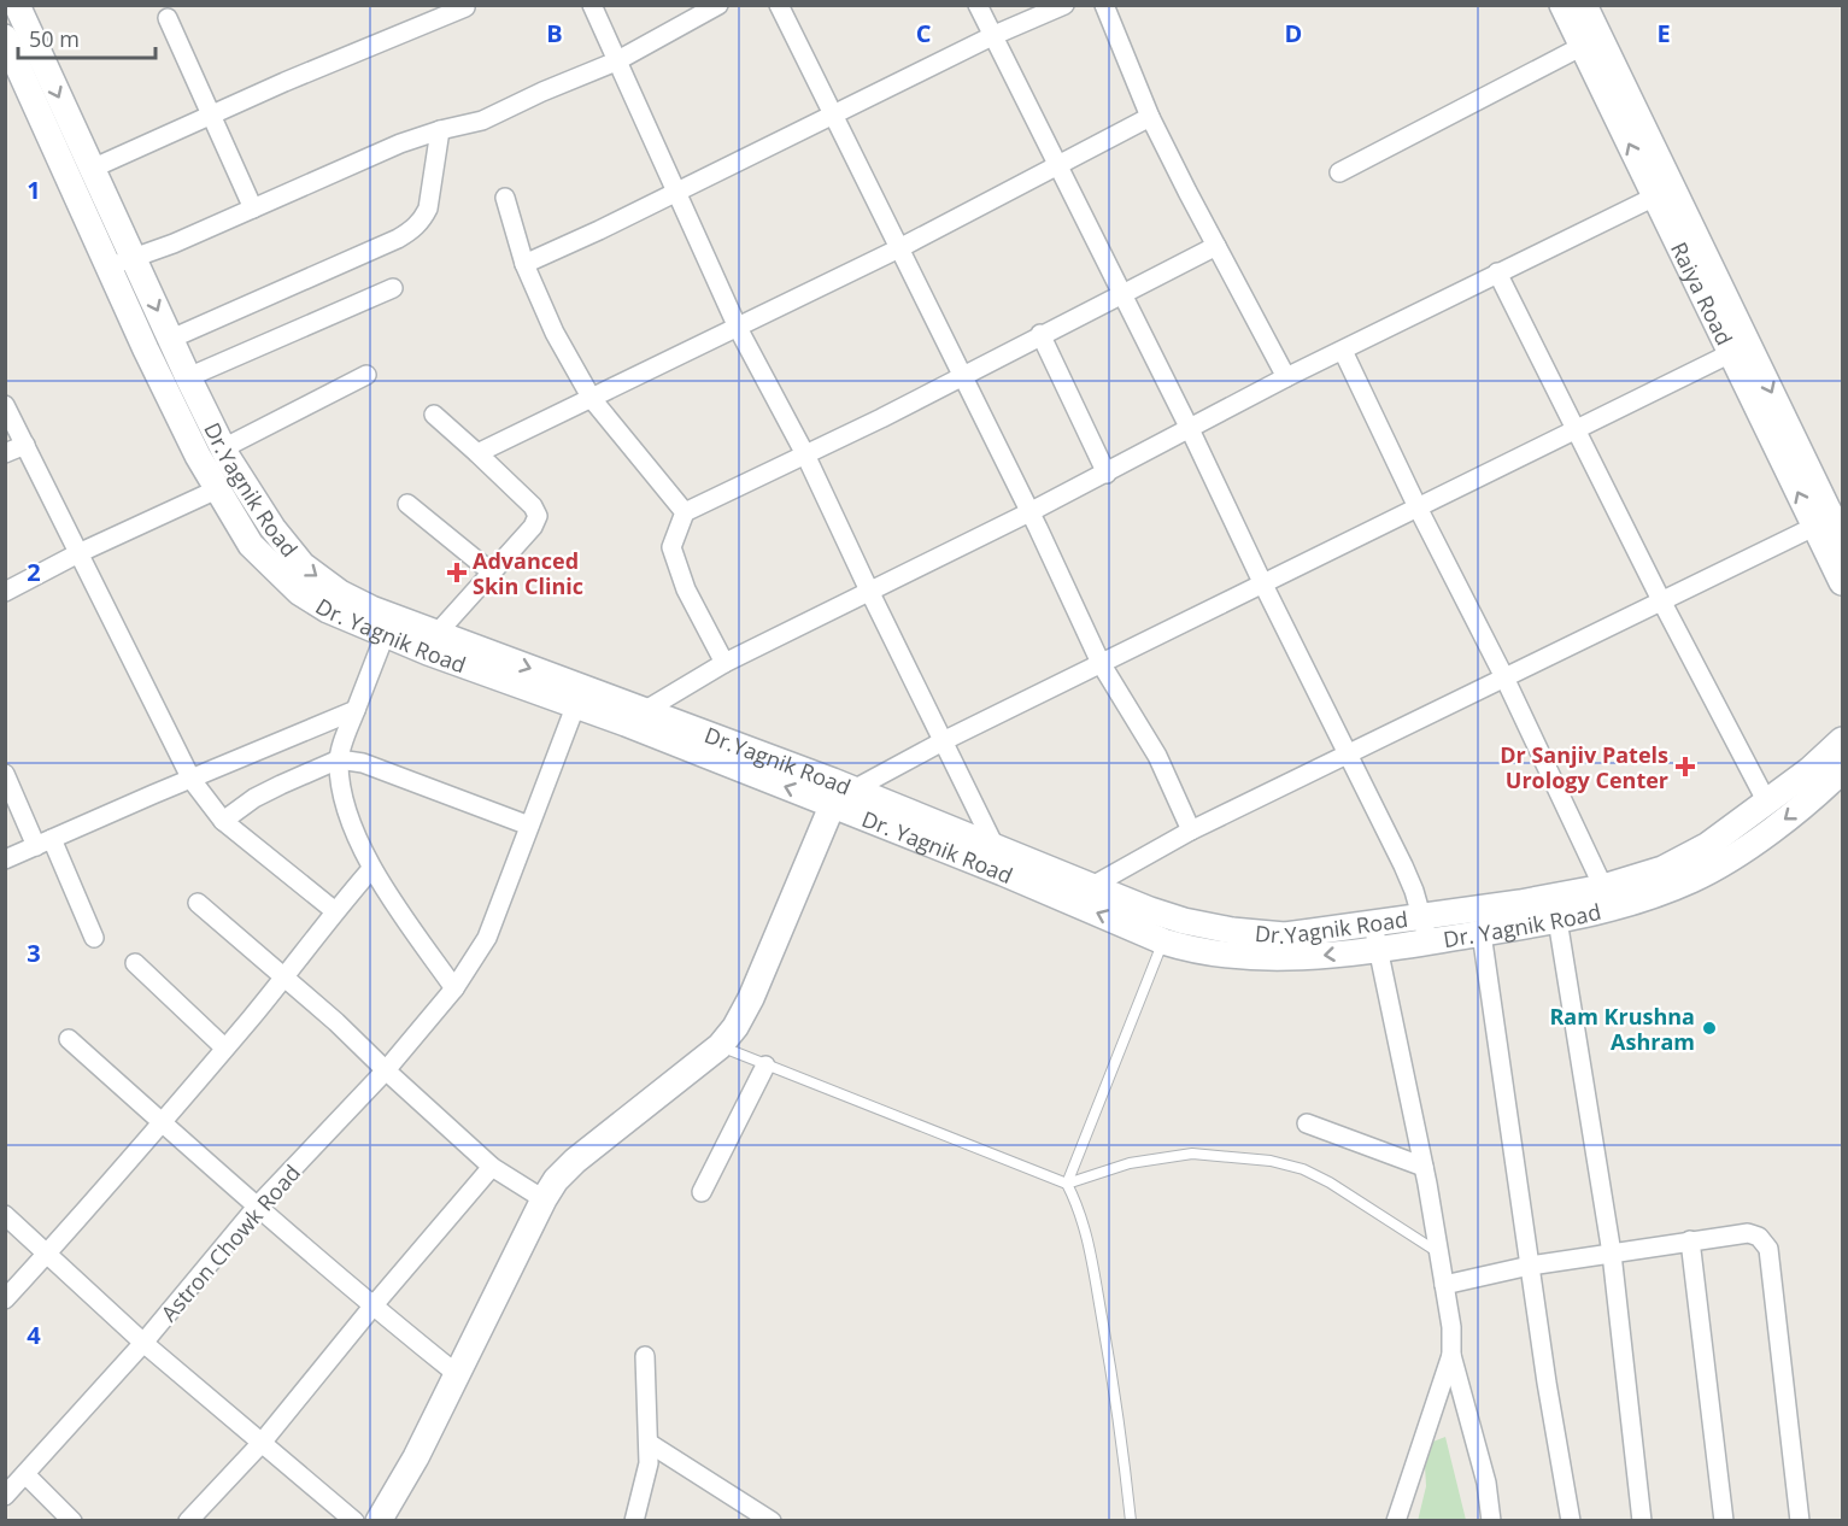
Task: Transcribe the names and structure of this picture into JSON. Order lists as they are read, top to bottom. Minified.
{"streets":{"street":["Raiya Road","Dr.Yagnik Road","Dr. Yagnik Road","Astron Chowk Road"]},"crossings":[["Dr.Yagnik Road","Dr. Yagnik Road"],["Dr. Yagnik Road","Astron Chowk Road"]],"one_way":["Dr. Yagnik Road"],"places":{"health":["Advanced Skin Clinic","Dr Sanjiv Patels Urology Center"],"other":["Ram Krushna Ashram"]},"scale_bar":"50 m","grid":{"columns":["B","C","D","E"],"rows":["1","2","3","4"]}}
